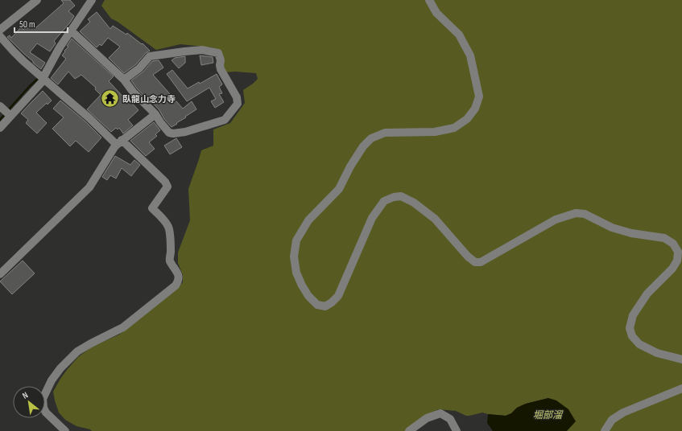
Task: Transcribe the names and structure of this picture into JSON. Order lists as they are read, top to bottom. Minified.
{"water":["堀部溜"],"places":{"temple":["臥龍山念力寺"]},"scale_bar":"50 m","north":"top left"}
